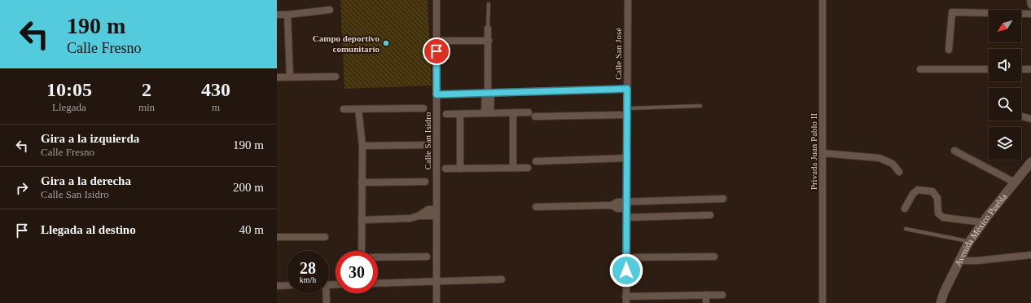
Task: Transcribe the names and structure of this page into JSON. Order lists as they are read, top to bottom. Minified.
{"streets":{"main road":["Avenida México Puebla"],"street":["Calle San José","Calle San Isidro","Privada Juan Pablo II"]},"places":["Campo deportivo comunitario"],"north":"bottom left","page":{"turn":["190 m","Calle Fresno"],"eta":["10:05","Llegada","2","min","430","m"],"list":[{"name":"Gira a la izquierda","note":"Calle Fresno","value":"190 m"},{"name":"Gira a la derecha","note":"Calle San Isidro","value":"200 m"},{"name":"Llegada al destino","value":"40 m"}],"speed":"28 km/h","limit":"30"}}
